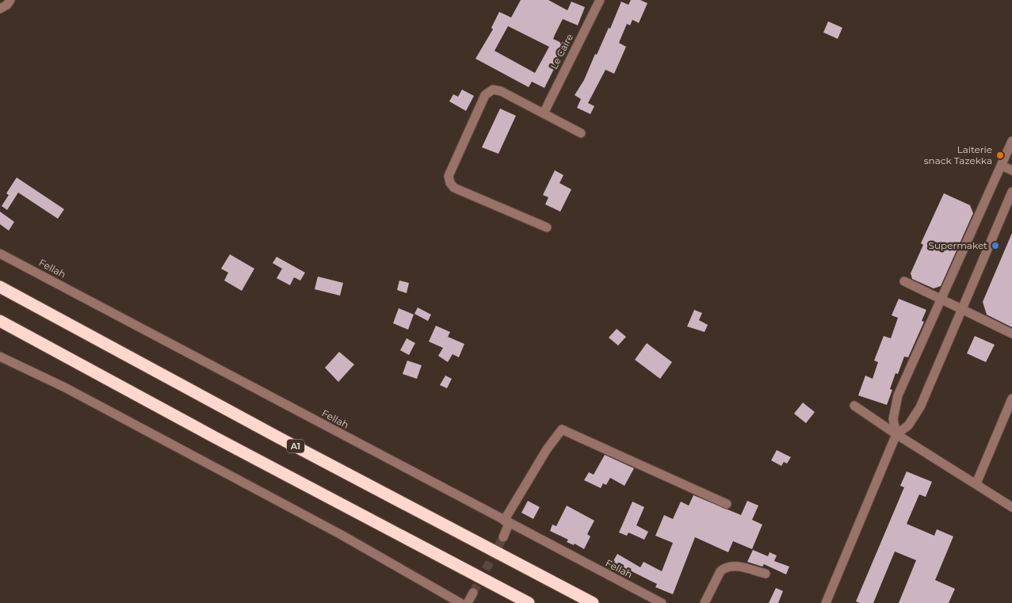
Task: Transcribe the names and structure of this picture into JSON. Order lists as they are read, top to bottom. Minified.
{"streets":{"highway":["A1"],"street":["Le Caire","Fellah"]},"places":["Laiterie snack Tazekka","Supermaket"]}
